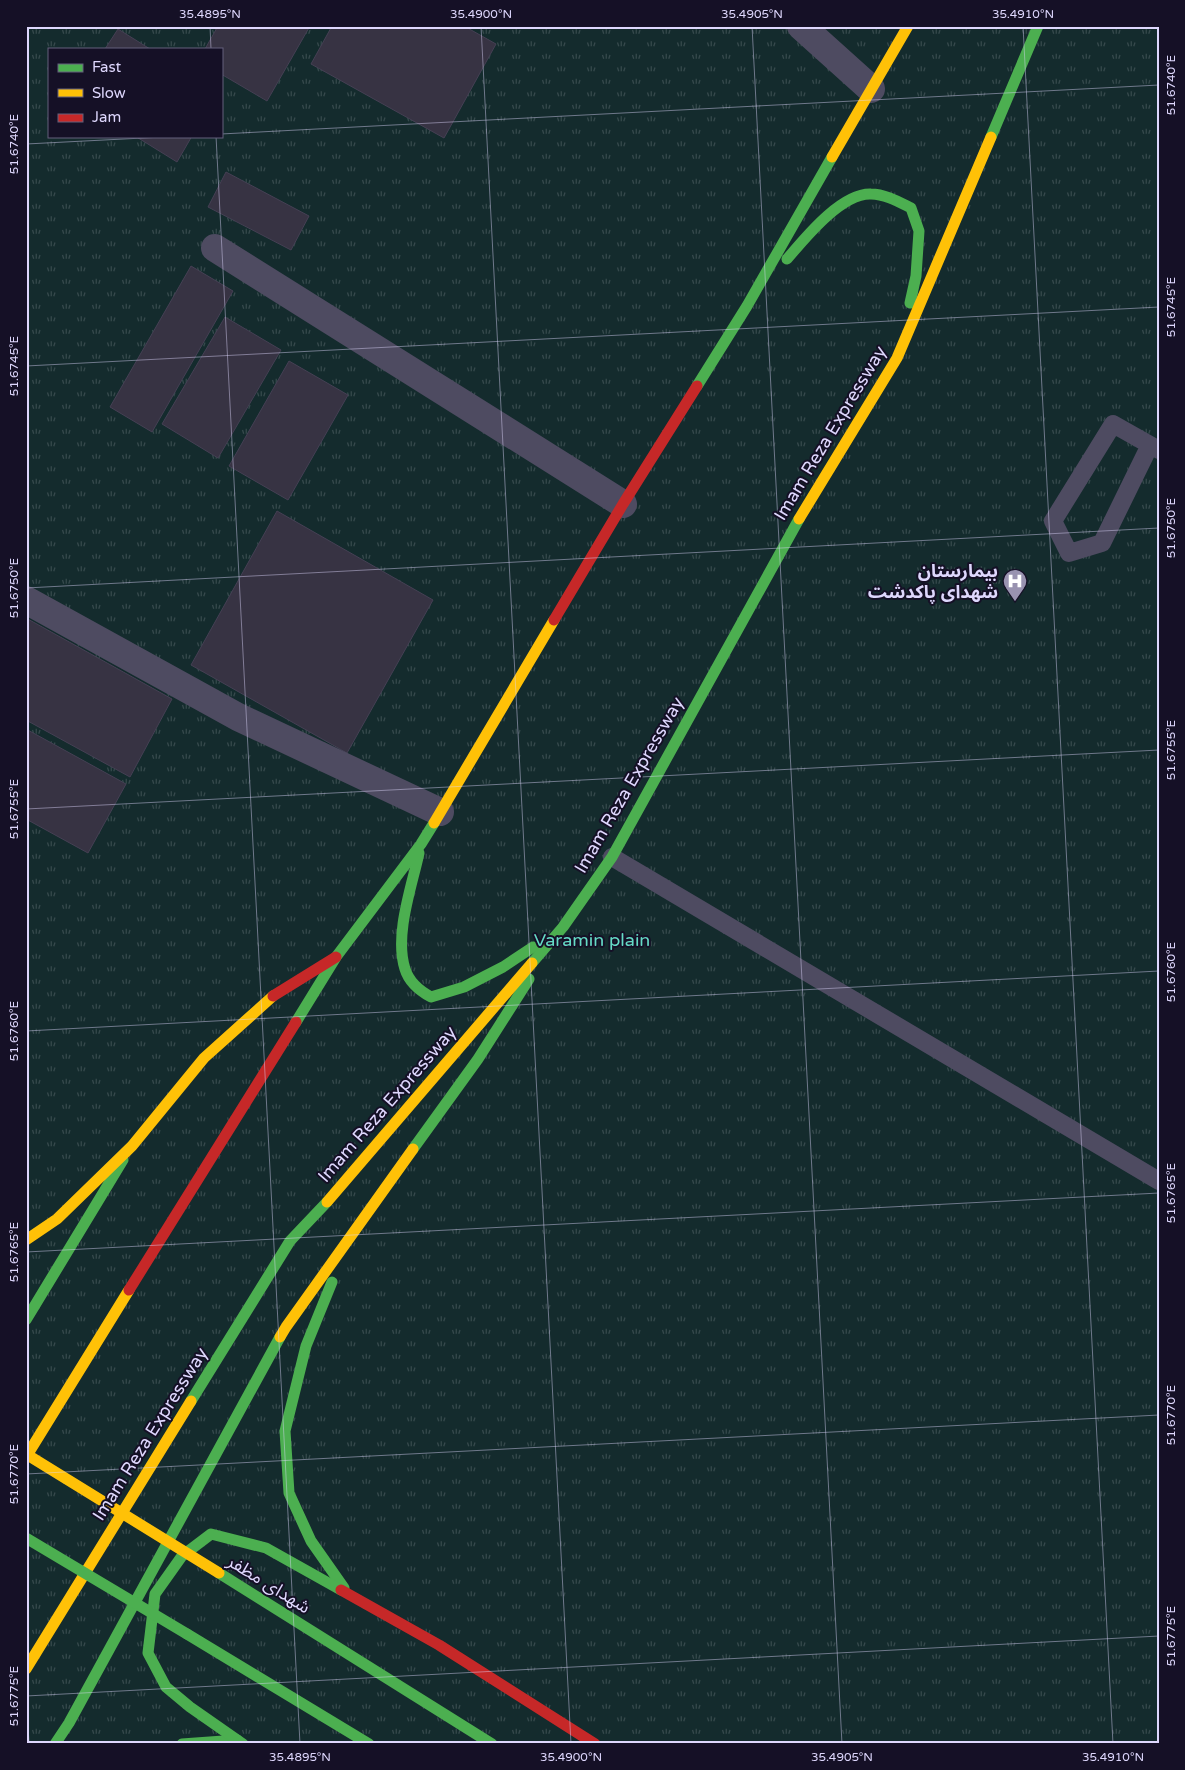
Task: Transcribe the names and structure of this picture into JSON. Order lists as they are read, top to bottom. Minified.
{"streets":{"main road":["Imam Reza Expressway","شهدای مظفر"]},"parks":["Varamin plain"],"places":{"hospital":["بیمارستان شهدای پاکدشت"]},"legend":["Fast","Slow","Jam"],"coordinates":["35.4895°N","35.4900°N","35.4905°N","35.4910°N","51.6740°E","51.6745°E","51.6750°E","51.6755°E","51.6760°E","51.6765°E","51.6770°E","51.6775°E"]}
